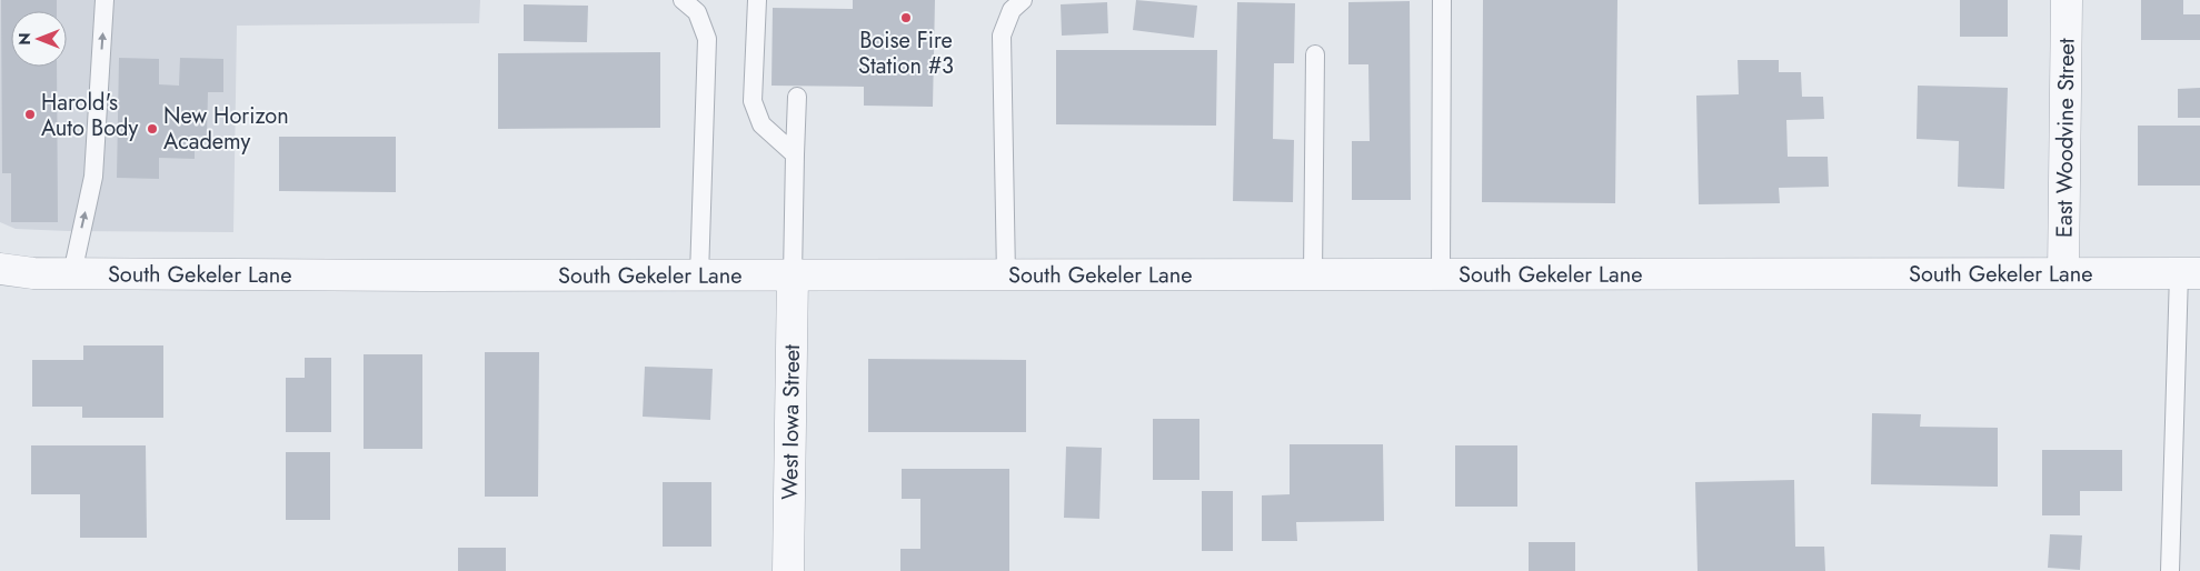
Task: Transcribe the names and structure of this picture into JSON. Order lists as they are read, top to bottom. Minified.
{"streets":{"street":["East Woodvine Street","South Gekeler Lane","West Iowa Street"]},"crossings":[["East Woodvine Street","South Gekeler Lane"],["South Gekeler Lane","West Iowa Street"]],"places":["Boise Fire Station #3","Harold's Auto Body","New Horizon Academy"],"north":"left"}
